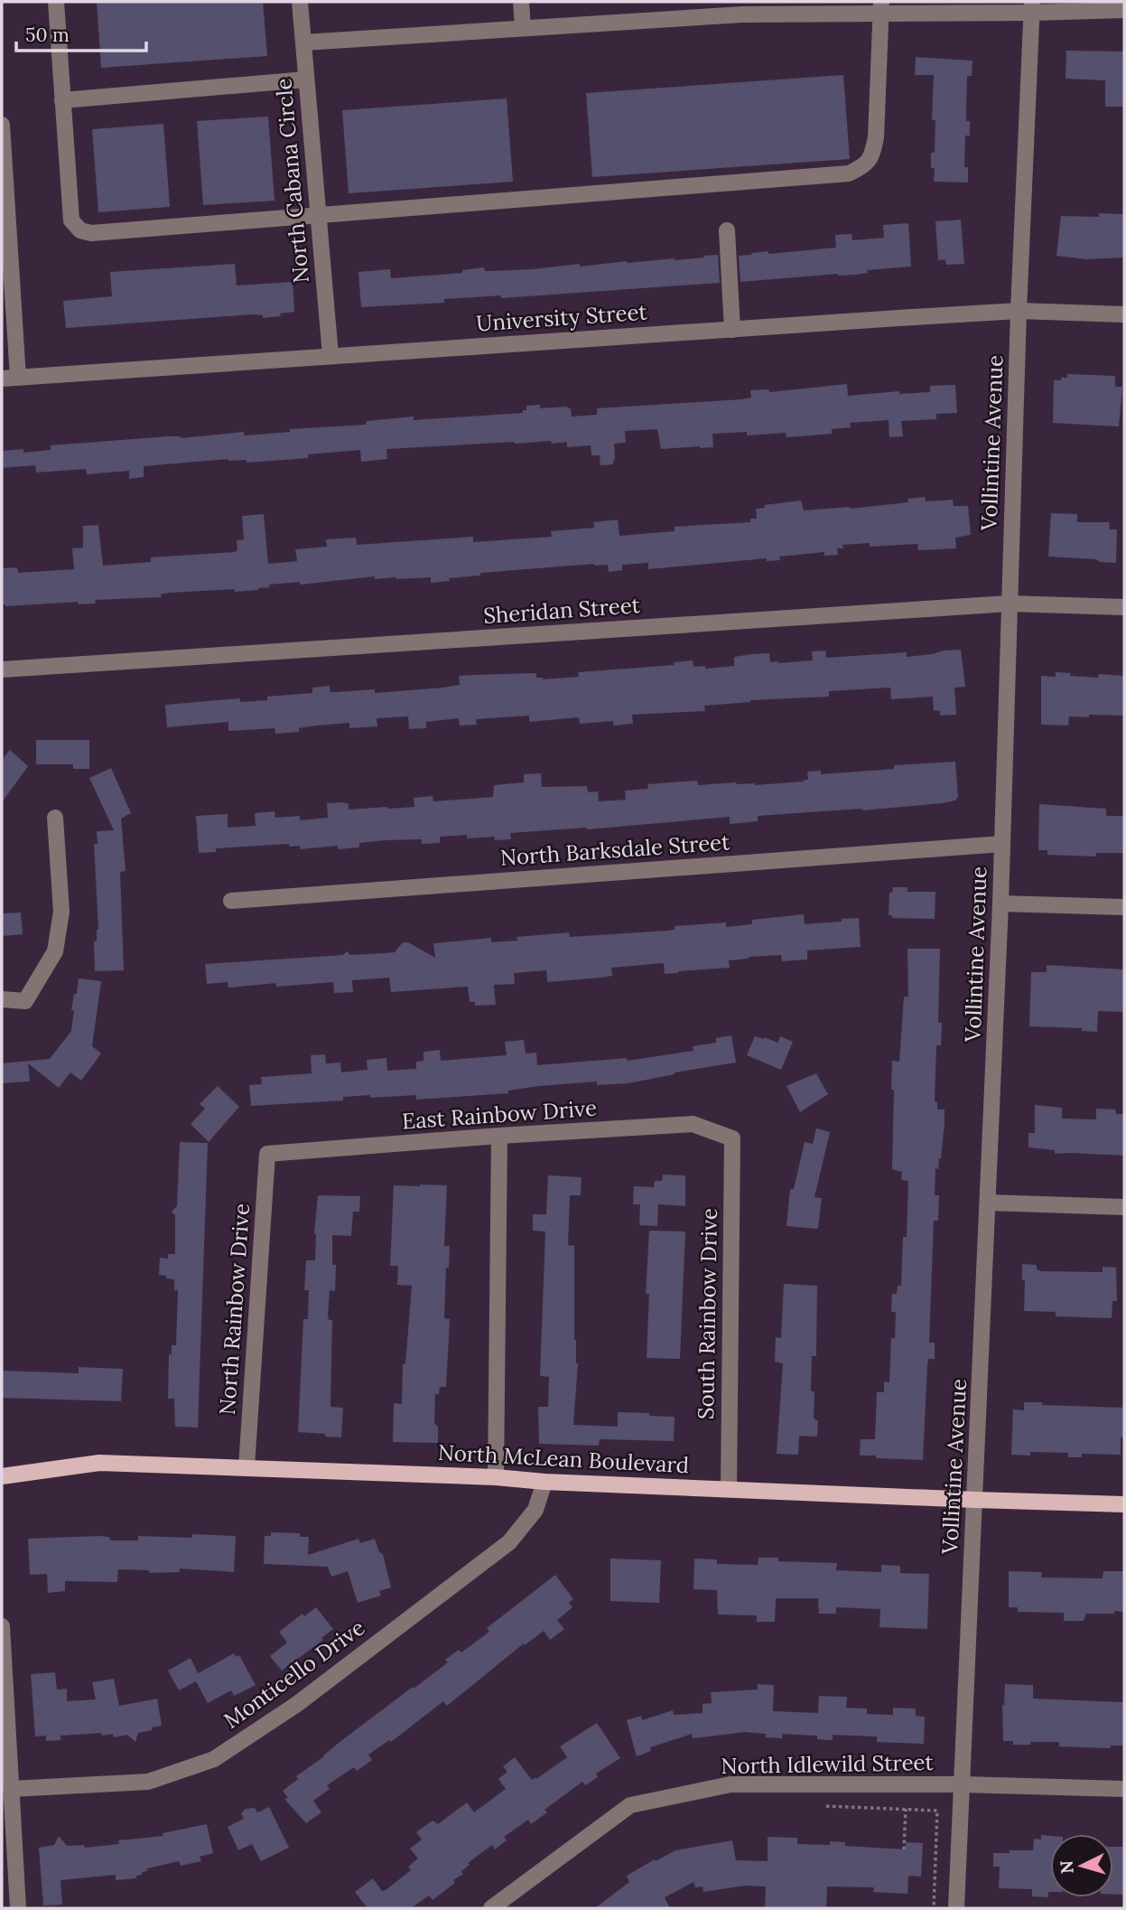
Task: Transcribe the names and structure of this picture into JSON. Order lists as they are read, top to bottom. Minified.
{"streets":{"main road":["North McLean Boulevard"],"street":["North Cabana Circle","University Street","Vollintine Avenue","Sheridan Street","North Barksdale Street","East Rainbow Drive","North Rainbow Drive","South Rainbow Drive","Monticello Drive","North Idlewild Street"]},"crossings":[["North Cabana Circle","University Street"],["University Street","Vollintine Avenue"],["Vollintine Avenue","Sheridan Street"],["Vollintine Avenue","North Barksdale Street"],["Vollintine Avenue","North McLean Boulevard"],["Vollintine Avenue","North Idlewild Street"],["East Rainbow Drive","North Rainbow Drive"],["East Rainbow Drive","South Rainbow Drive"],["North Rainbow Drive","North McLean Boulevard"],["South Rainbow Drive","North McLean Boulevard"],["North McLean Boulevard","Monticello Drive"]],"scale_bar":"50 m","north":"left"}
